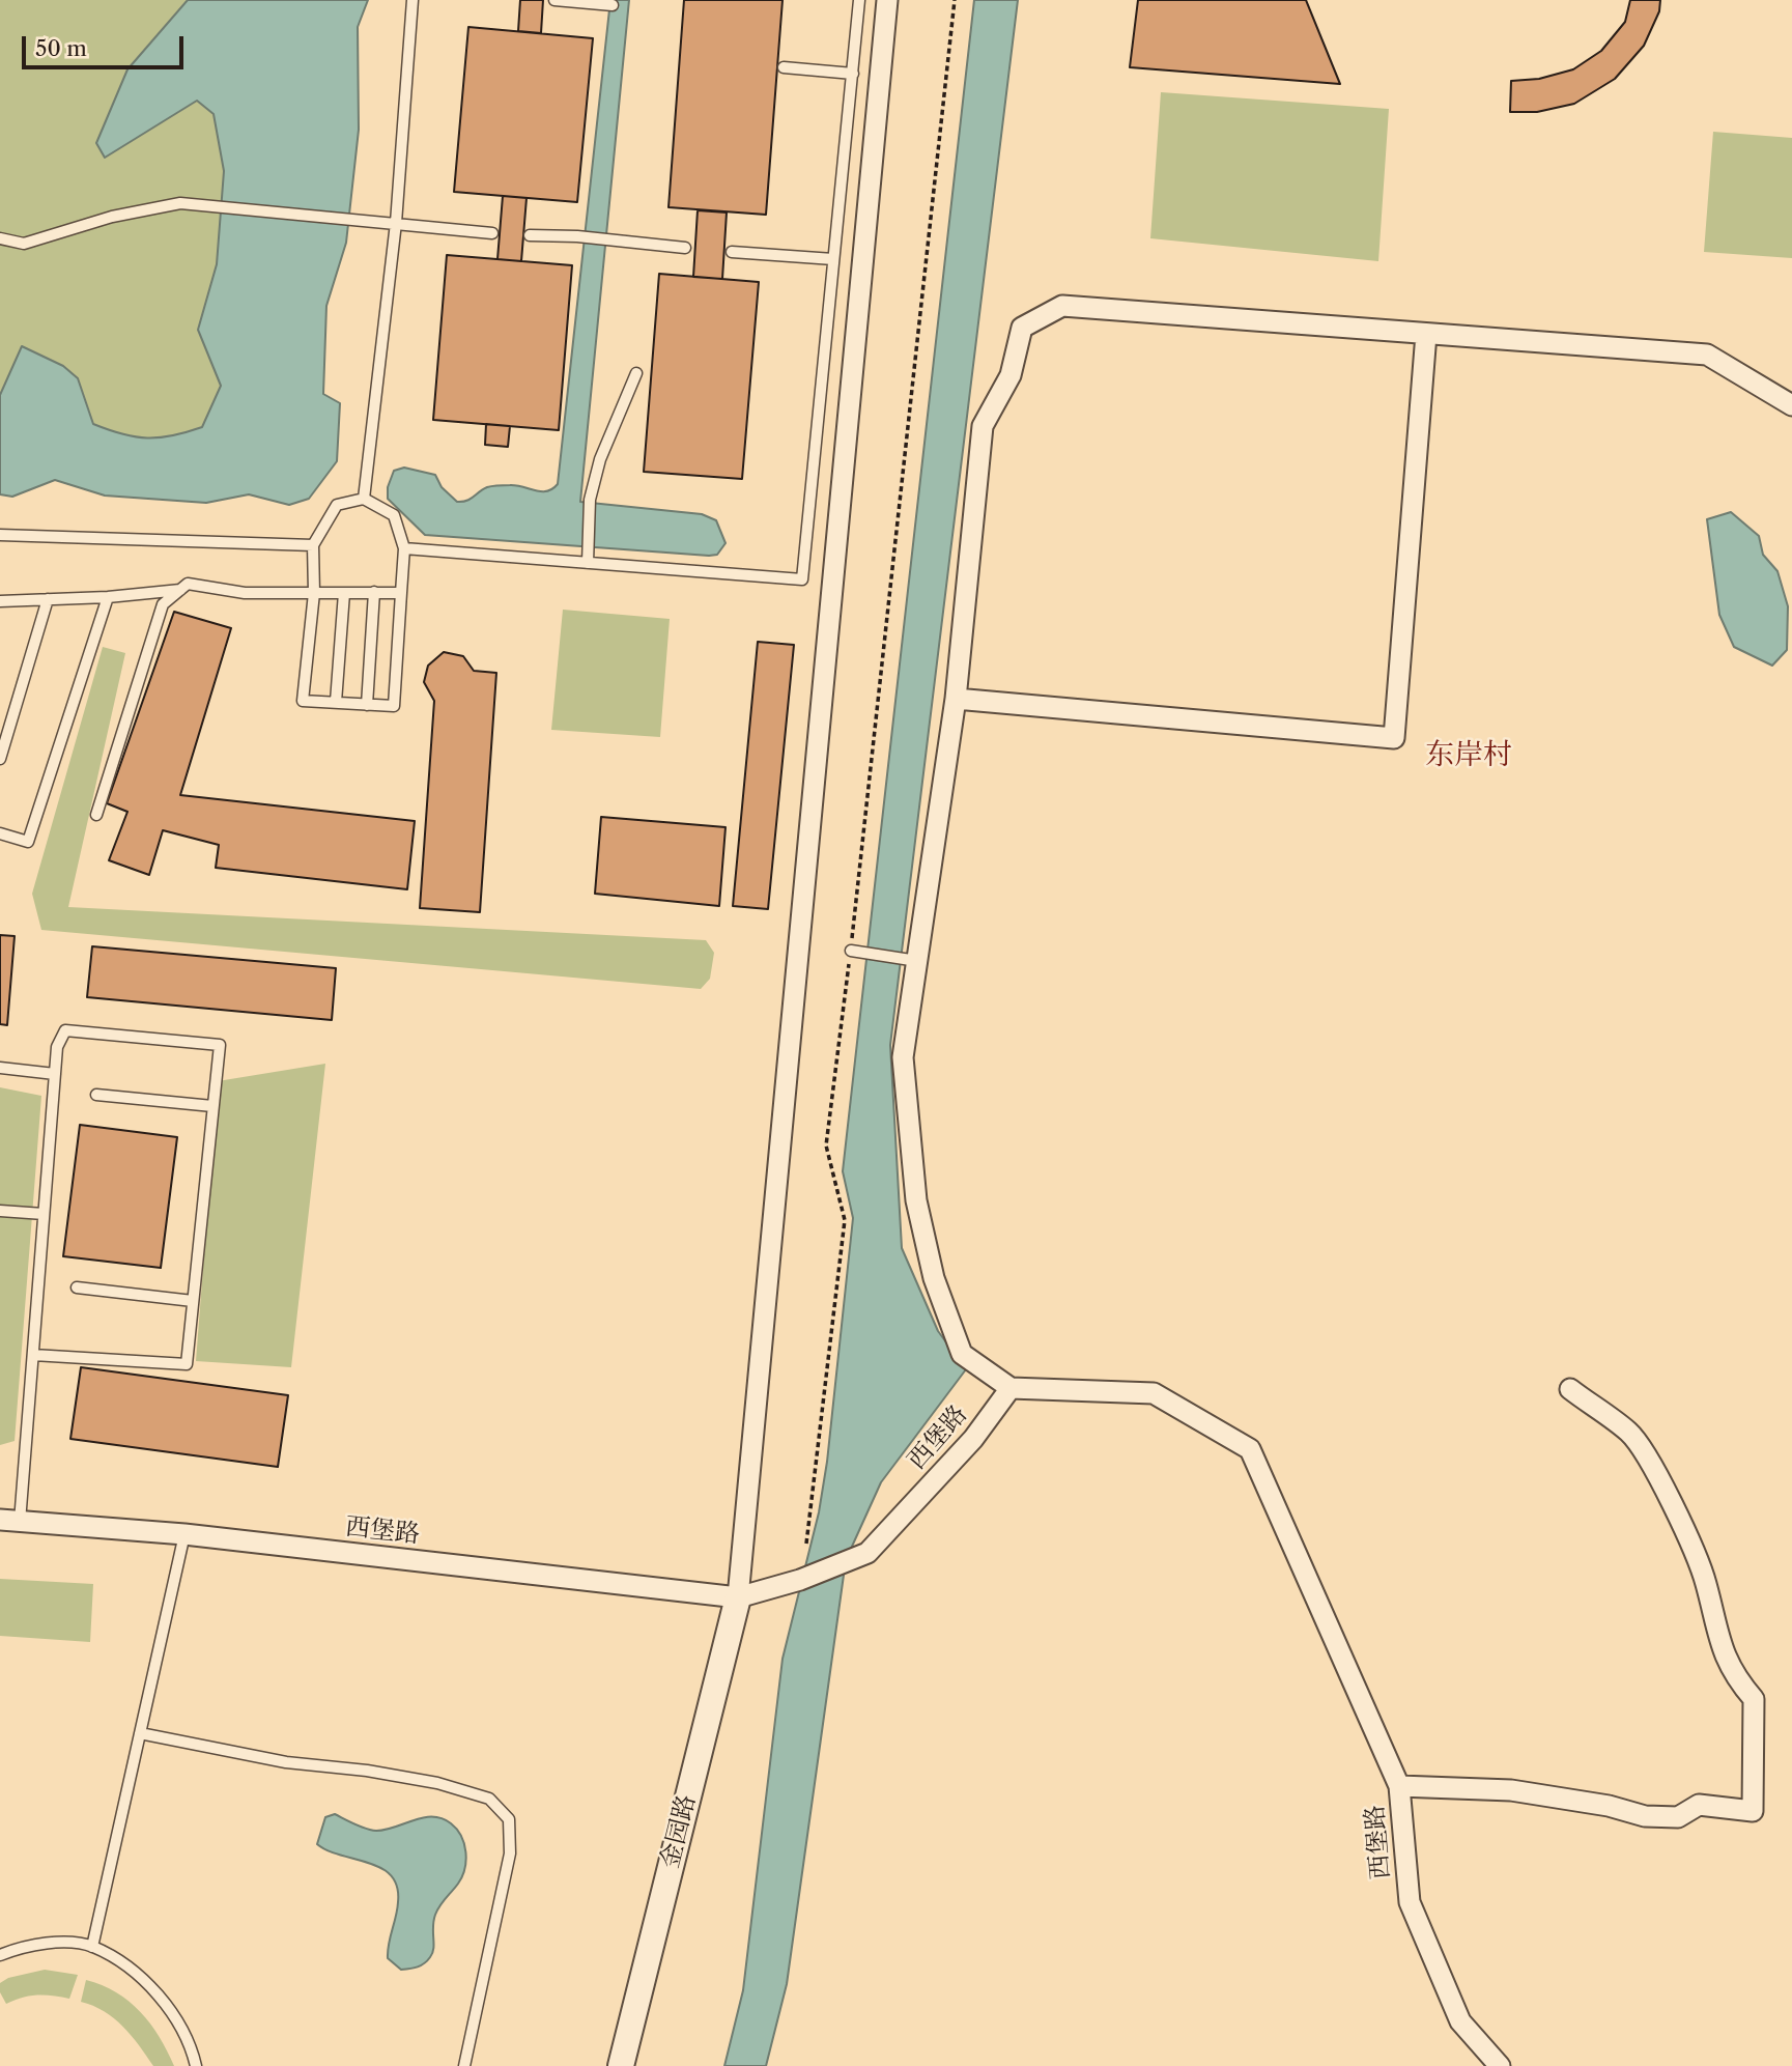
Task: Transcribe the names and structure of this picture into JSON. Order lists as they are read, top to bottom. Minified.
{"streets":{"street":["西堡路","金园路"]},"crossings":[["西堡路","金园路"]],"districts":["东岸村"],"scale_bar":"50 m"}
